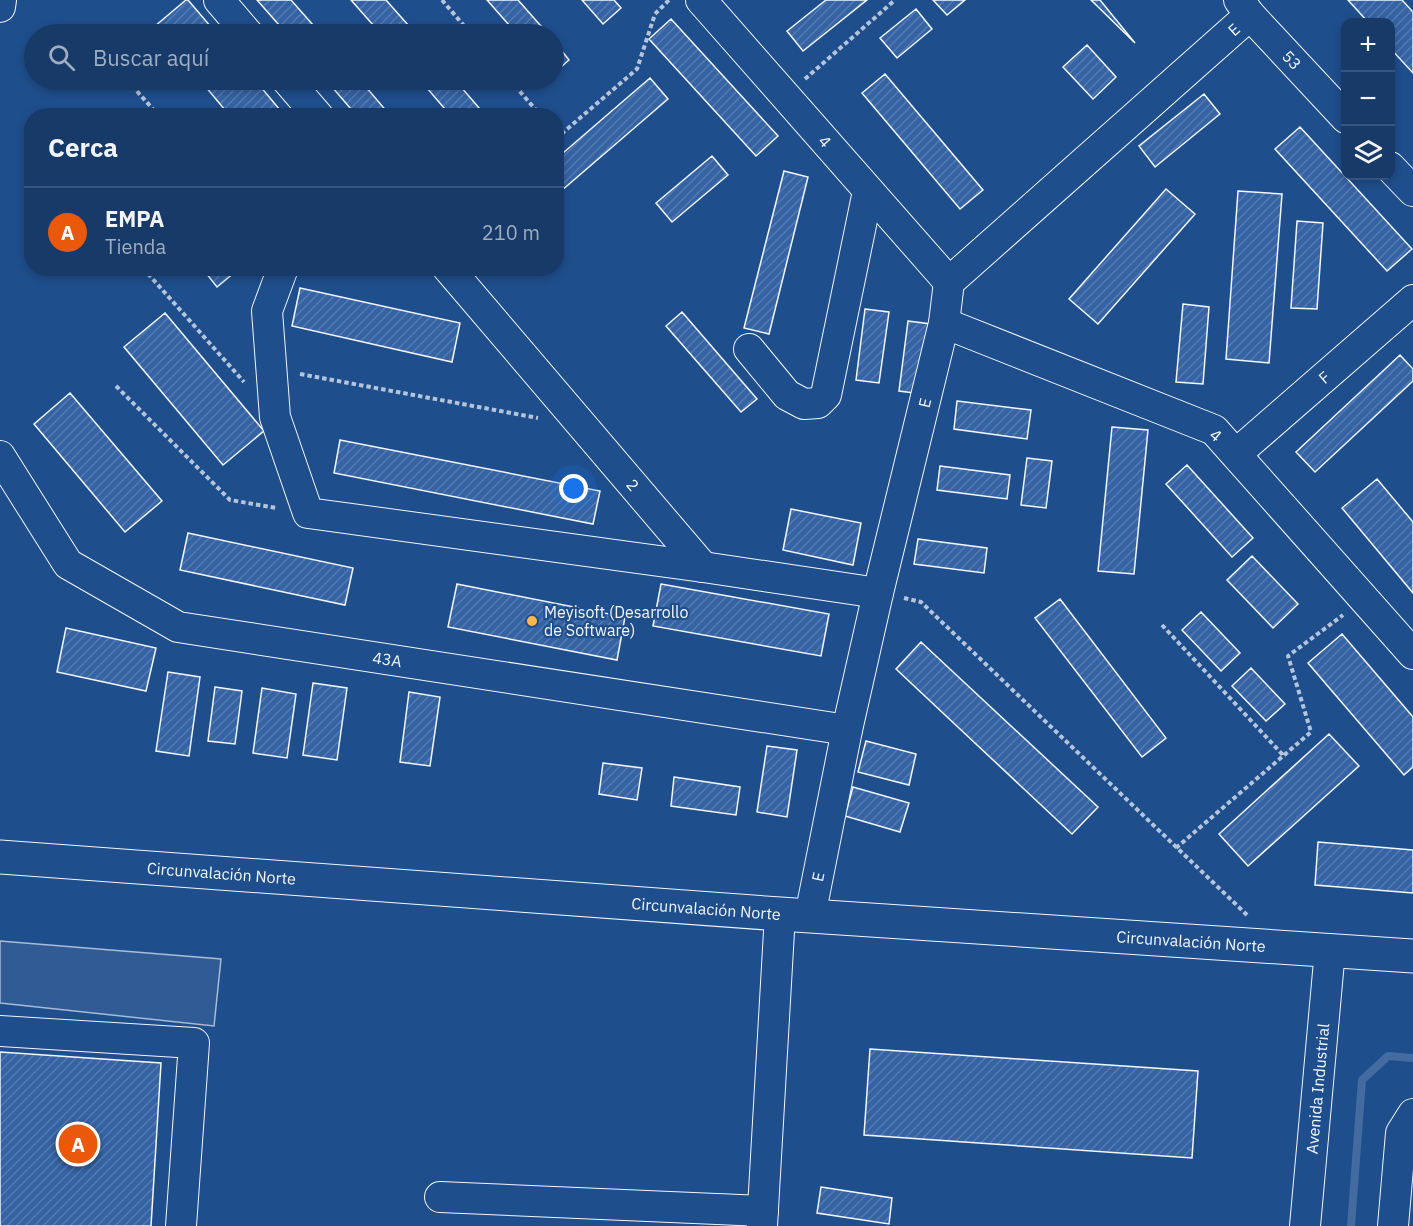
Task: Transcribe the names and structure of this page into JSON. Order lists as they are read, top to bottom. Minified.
{"streets":{"main road":["Circunvalación Norte"],"street":["E","53","4","F","2","43A","Avenida Industrial"]},"crossings":[["E","53"],["E","4"],["E","43A"],["E","Circunvalación Norte"],["4","F"],["Circunvalación Norte","Avenida Industrial"]],"places":["Meyisoft (Desarrollo de Software)"],"page":{"map_buttons":["+","−"],"search":"Buscar aquí","heading":"Cerca","list":[{"mark":"A","name":"EMPA","note":"Tienda","value":"210 m"}],"pins":"A"}}
